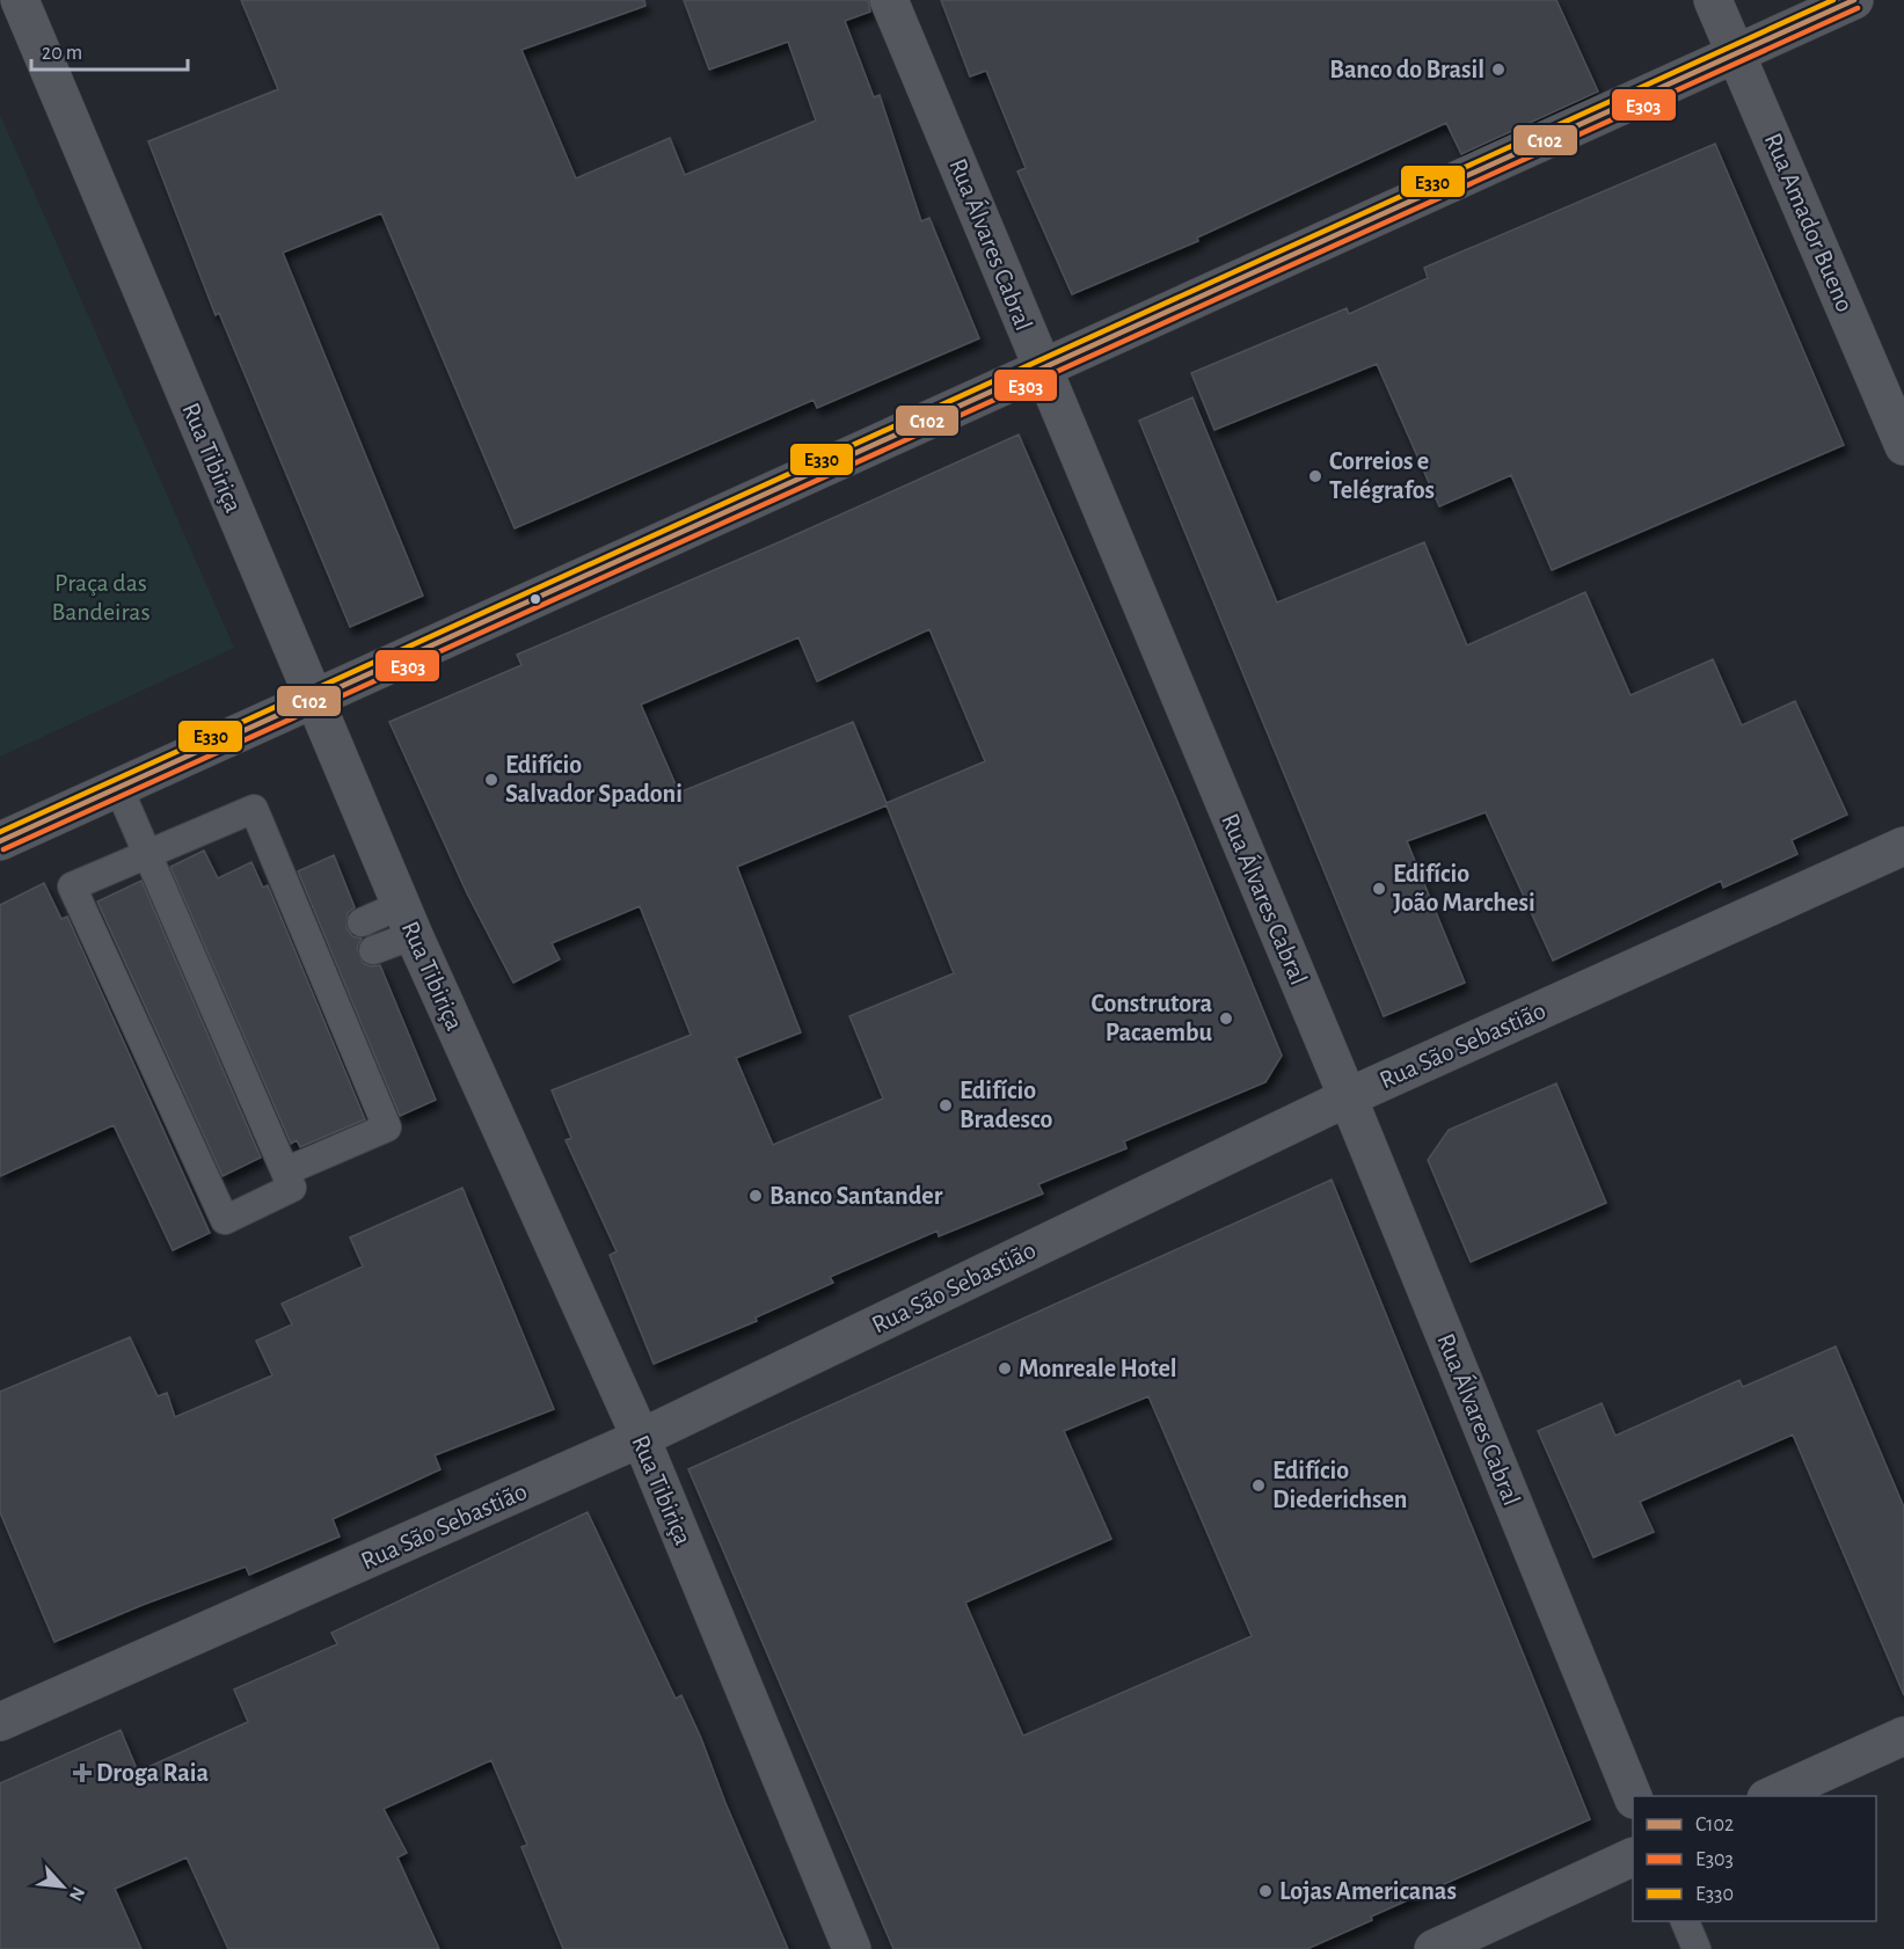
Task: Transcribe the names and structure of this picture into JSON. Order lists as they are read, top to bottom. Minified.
{"streets":{"street":["Rua Amador Bueno","Rua Álvares Cabral","Rua Tibiriça","Rua São Sebastião"]},"crossings":[["Rua Álvares Cabral","Rua São Sebastião"],["Rua Tibiriça","Rua São Sebastião"]],"parks":["Praça das Bandeiras"],"places":{"other":["Banco do Brasil","Correios e Telégrafos","Edifício Salvador Spadoni","Edifício João Marchesi","Construtora Pacaembu","Edifício Bradesco","Banco Santander","Monreale Hotel","Edifício Diederichsen","Lojas Americanas"],"health":["Droga Raia"]},"lines":["transit line C102","transit line E330","transit line E303"],"legend":["C102","E303","E330"],"scale_bar":"20 m","north":"bottom right"}
